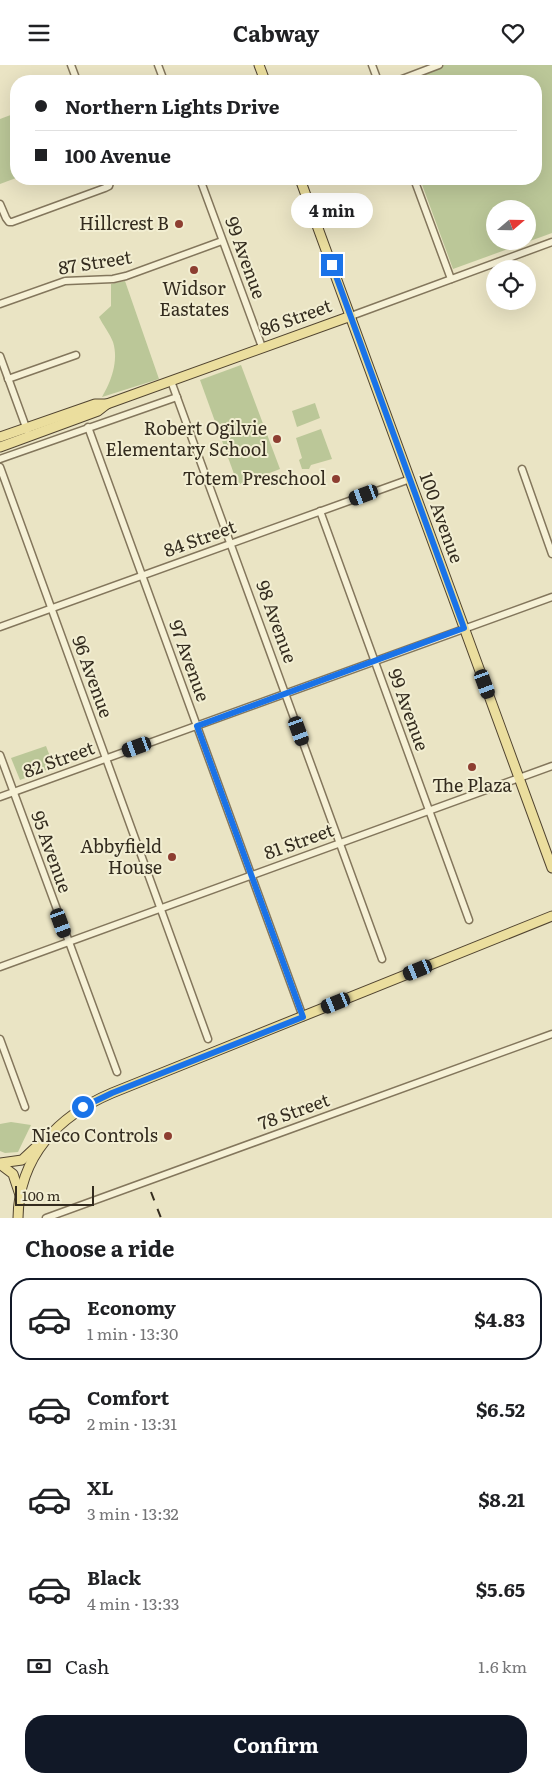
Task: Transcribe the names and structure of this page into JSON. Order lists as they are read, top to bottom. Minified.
{"streets":{"main road":["86 Street","100 Avenue"],"street":["99 Avenue","87 Street","84 Street","98 Avenue","97 Avenue","96 Avenue","82 Street","81 Street","95 Avenue","78 Street"]},"crossings":[["99 Avenue","87 Street"],["99 Avenue","86 Street"],["99 Avenue","84 Street"],["99 Avenue","82 Street"],["99 Avenue","81 Street"],["86 Street","100 Avenue"],["86 Street","98 Avenue"],["100 Avenue","84 Street"],["100 Avenue","82 Street"],["100 Avenue","81 Street"],["84 Street","98 Avenue"],["84 Street","97 Avenue"],["84 Street","96 Avenue"],["98 Avenue","82 Street"],["98 Avenue","81 Street"],["97 Avenue","82 Street"],["97 Avenue","81 Street"],["96 Avenue","82 Street"],["96 Avenue","81 Street"],["82 Street","95 Avenue"],["81 Street","95 Avenue"]],"places":["Hillcrest B","Widsor Eastates","Robert Ogilvie Elementary School","Totem Preschool","The Plaza","Abbyfield House","Nieco Controls"],"scale_bar":"100 m","north":"right","page":{"header":"Cabway","banner":["Northern Lights Drive","100 Avenue"],"bubble":"4 min","scale":"100 m","heading":"Choose a ride","list":[{"name":"Economy","note":"1 min · 13:30","value":"$4.83"},{"name":"Comfort","note":"2 min · 13:31","value":"$6.52"},{"name":"XL","note":"3 min · 13:32","value":"$8.21"},{"name":"Black","note":"4 min · 13:33","value":"$5.65"}],"pay":["Cash","1.6 km"],"buttons":"Confirm"}}
